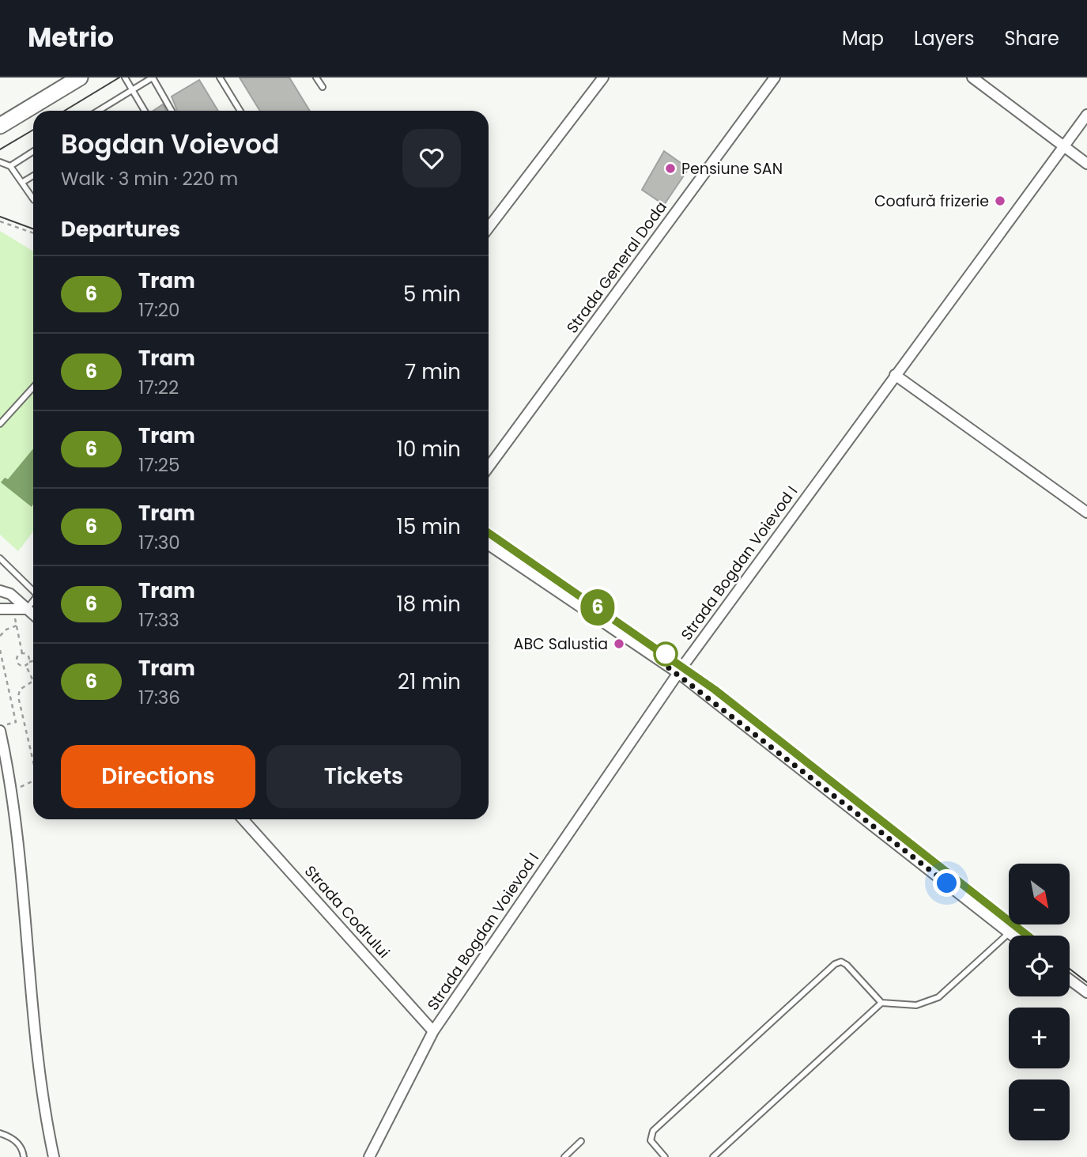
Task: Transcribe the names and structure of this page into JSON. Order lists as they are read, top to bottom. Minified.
{"streets":{"street":["Strada General Doda","Strada Bogdan Voievod I","Strada Codrului"]},"crossings":[["Strada Bogdan Voievod I","Strada Codrului"]],"places":["Pensiune SAN","Coafură frizerie","ABC Salustia"],"lines":["tram line 6"],"north":"bottom right","page":{"header":"Metrio","nav":["Map","Layers","Share"],"on_map":"6","heading":[["Bogdan Voievod","Walk · 3 min · 220 m"],"Departures"],"list":[{"mark":"6","name":"Tram","note":"17:20","value":"5 min"},{"mark":"6","name":"Tram","note":"17:22","value":"7 min"},{"mark":"6","name":"Tram","note":"17:25","value":"10 min"},{"mark":"6","name":"Tram","note":"17:30","value":"15 min"},{"mark":"6","name":"Tram","note":"17:33","value":"18 min"},{"mark":"6","name":"Tram","note":"17:36","value":"21 min"}],"buttons":["Directions","Tickets"],"map_buttons":["+","−"]}}
